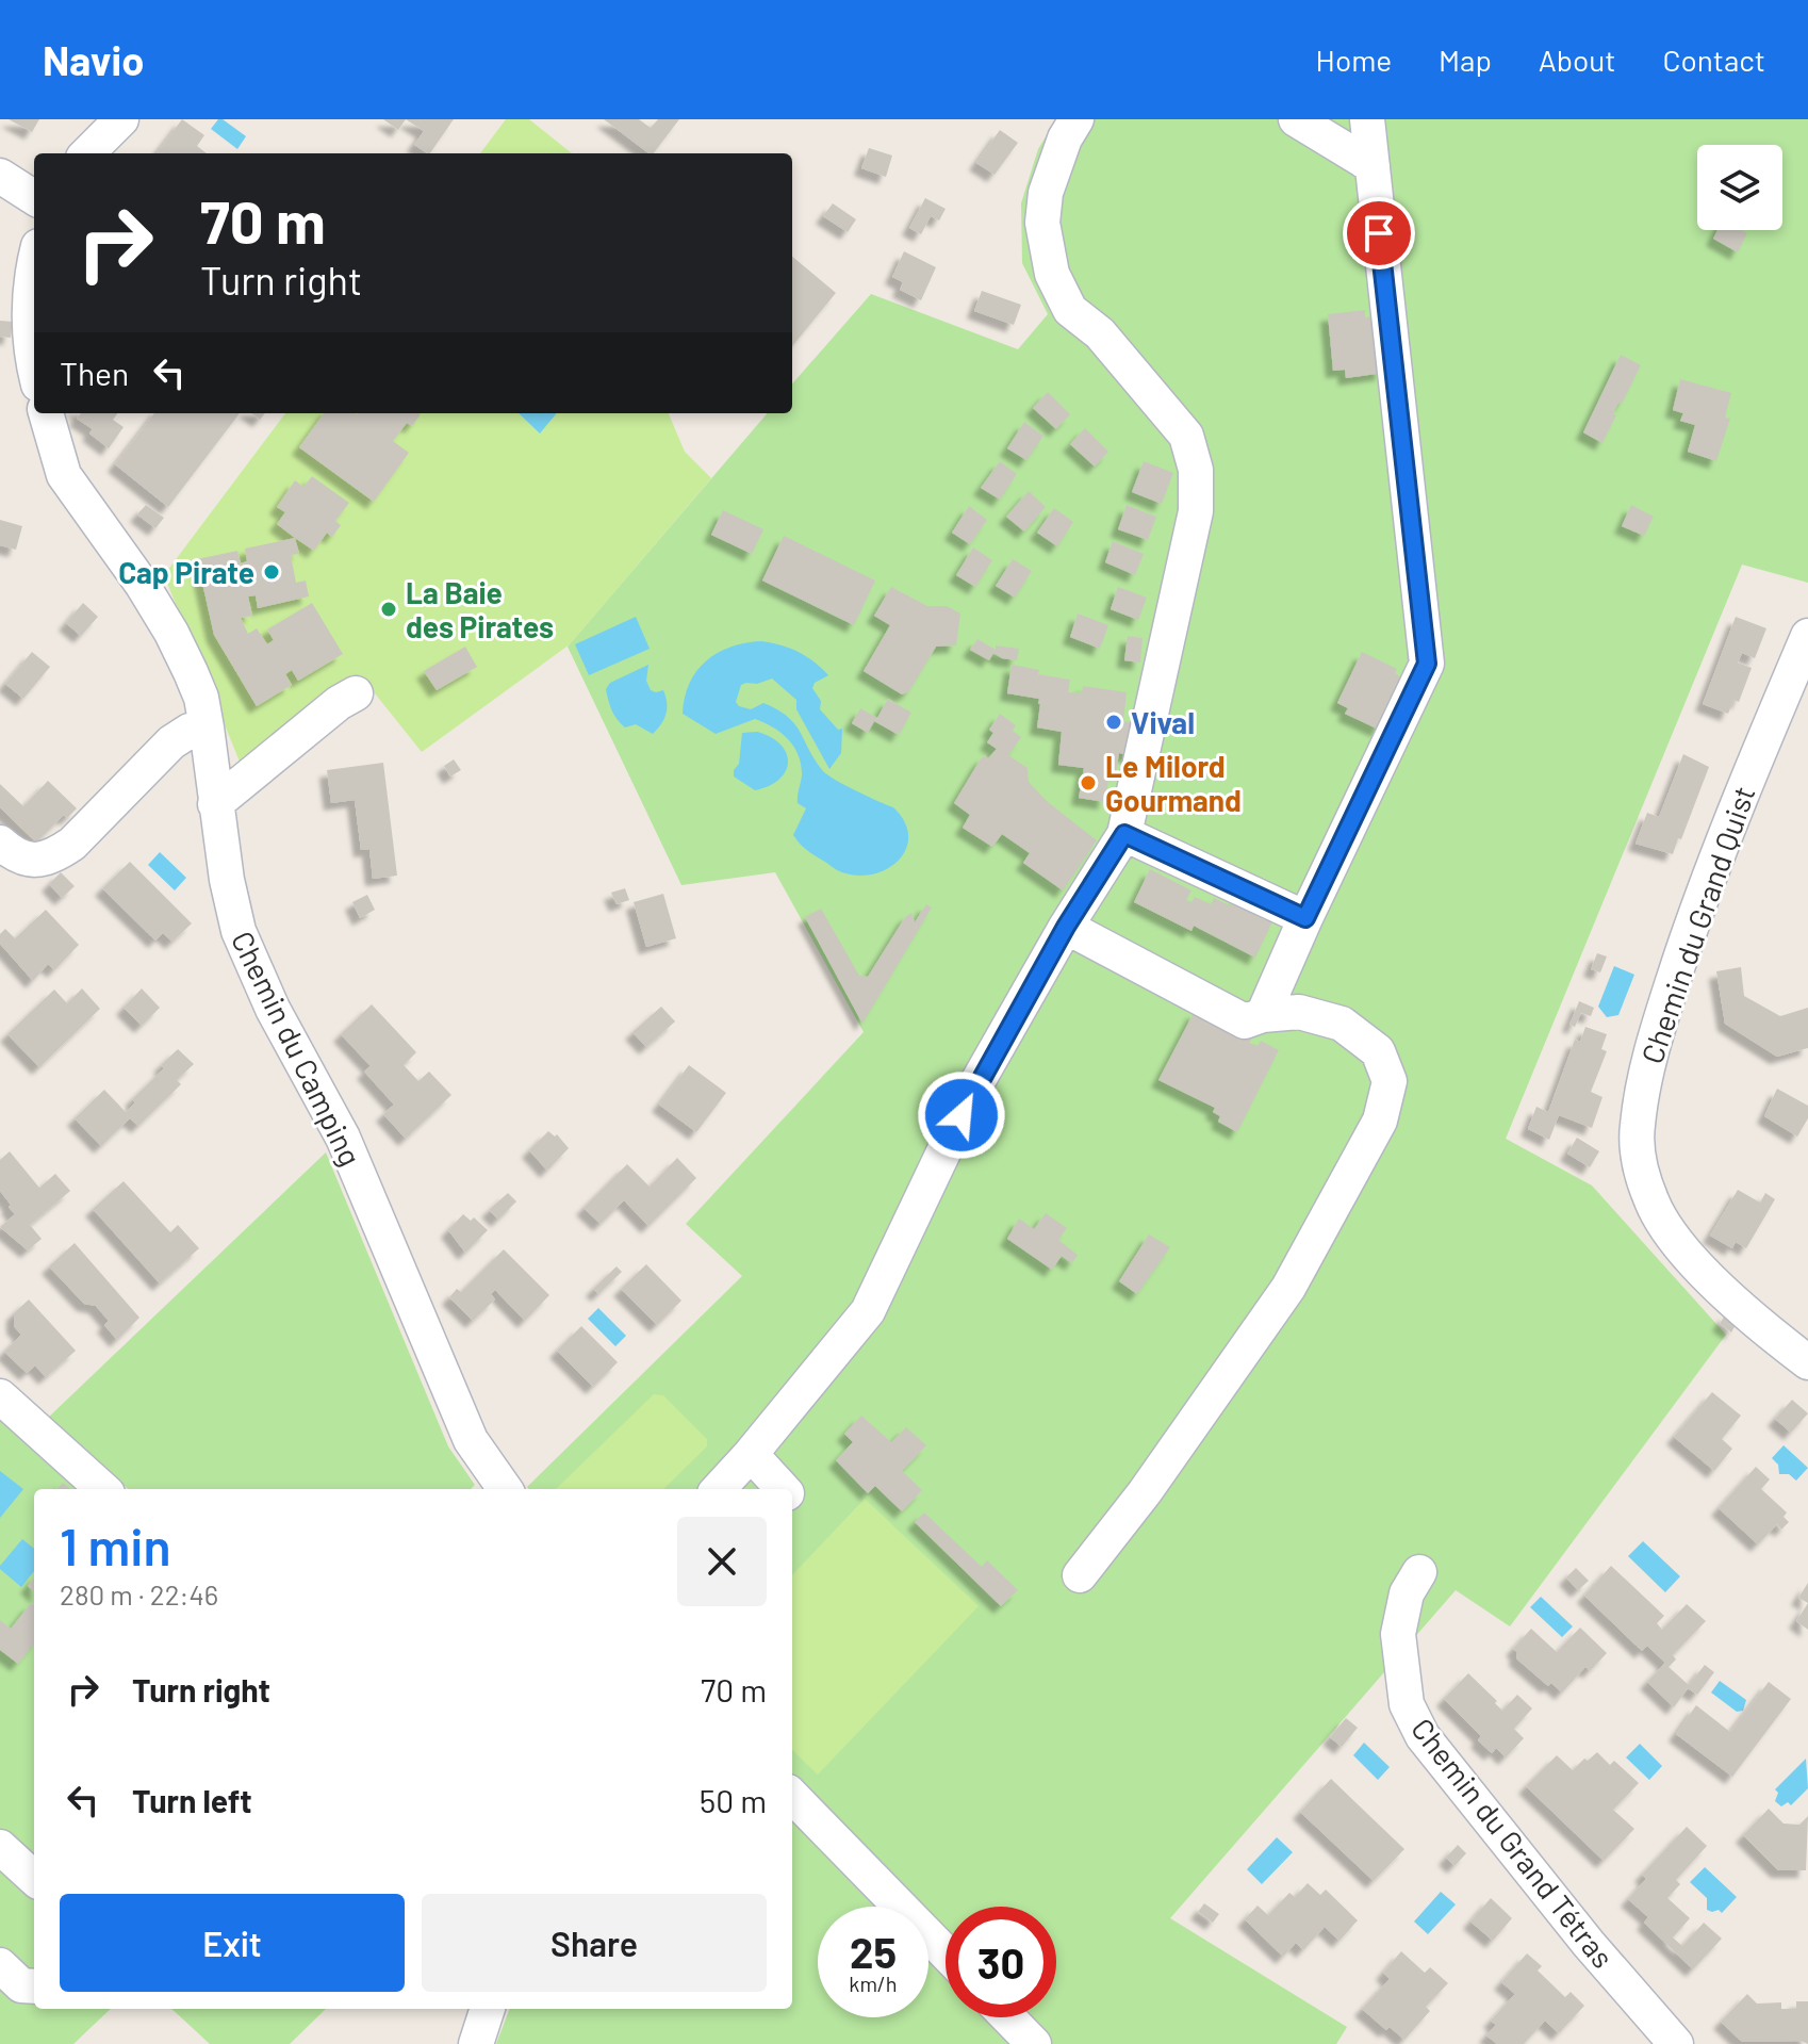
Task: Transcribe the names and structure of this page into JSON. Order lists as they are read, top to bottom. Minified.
{"streets":{"street":["Chemin du Grand Quist","Chemin du Camping","Chemin du Grand Tétras"]},"places":["Cap Pirate","La Baie des Pirates","Vival","Le Milord Gourmand"],"page":{"header":"Navio","nav":["Home","Map","About","Contact"],"turn":["70 m","Turn right"],"then":"Then","heading":["1 min","280 m · 22:46"],"list":[{"name":"Turn right","value":"70 m"},{"name":"Turn left","value":"50 m"}],"buttons":["Exit","Share"],"speed":"25 km/h","limit":"30"}}
